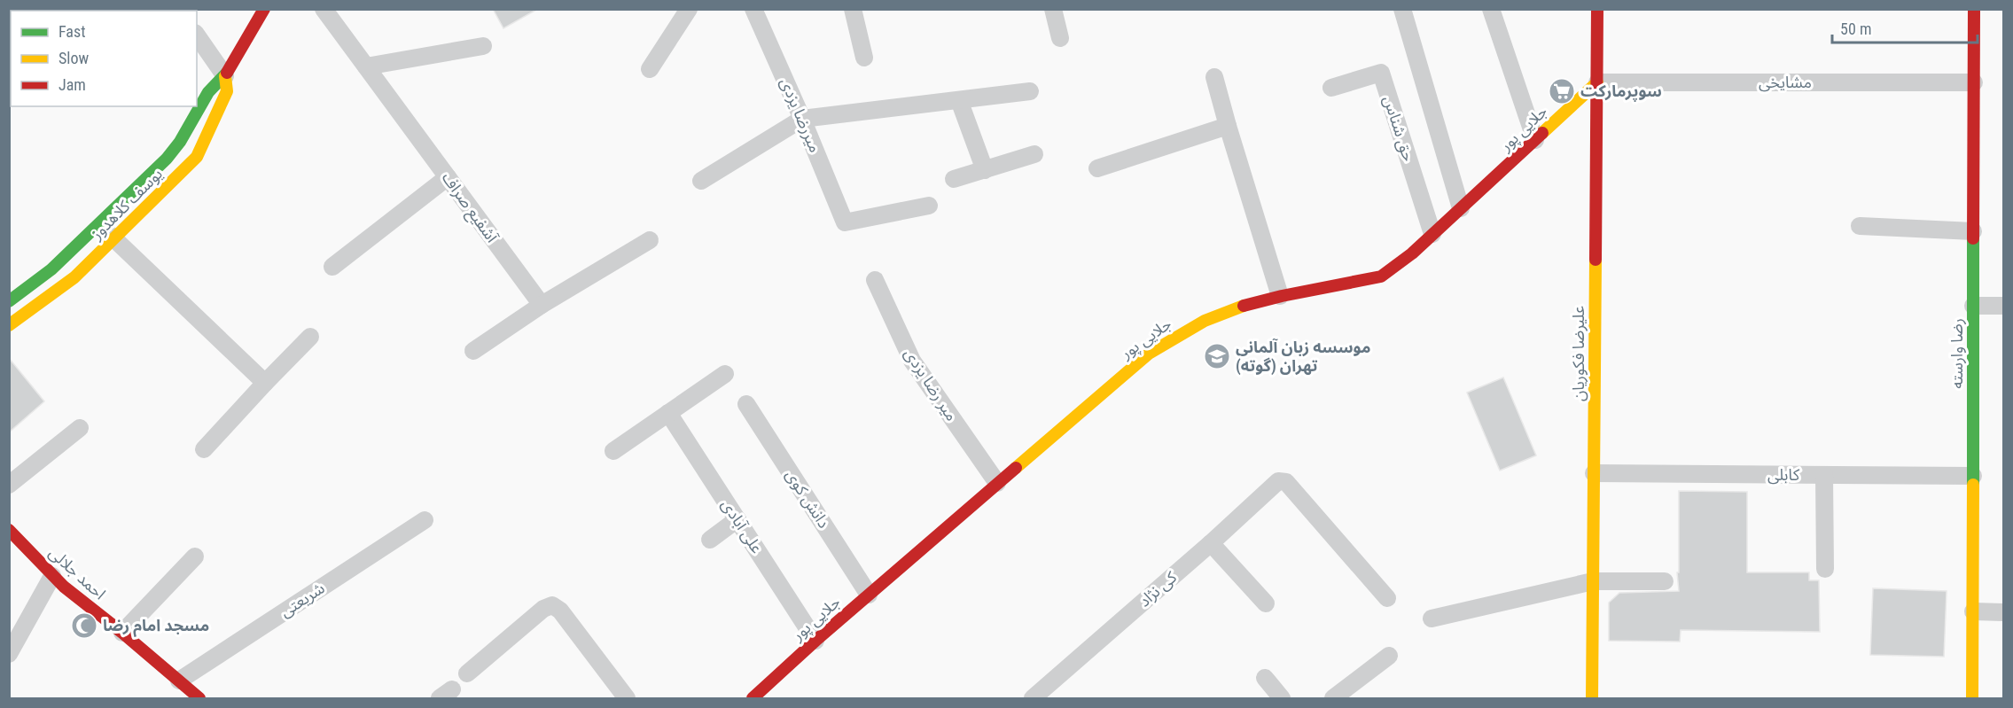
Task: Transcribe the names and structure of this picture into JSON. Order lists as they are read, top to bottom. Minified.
{"streets":{"street":["مشایخی","میررضا یزدی","حق شناس","جلایی پور","یوسف کلاهدوز","آشفیع صراف","علیرضا فکوریان","رضا وارسته","میر رضا یزدی","کابلی","دانش کوی","علی آبادی","احمد جلالی","کی نژاد","شریعتی"]},"crossings":[["مشایخی","جلایی پور"],["مشایخی","علیرضا فکوریان"],["مشایخی","رضا وارسته"],["حق شناس","جلایی پور"],["جلایی پور","علیرضا فکوریان"],["جلایی پور","میر رضا یزدی"],["جلایی پور","دانش کوی"],["جلایی پور","علی آبادی"],["علیرضا فکوریان","کابلی"],["رضا وارسته","کابلی"],["احمد جلالی","شریعتی"]],"places":{"supermarket":["سوپرمارکت"],"school or university":["موسسه زبان آلمانی تهران (گوته)"],"mosque":["مسجد امام رضا"]},"legend":["Fast","Slow","Jam"],"scale_bar":"50 m"}
